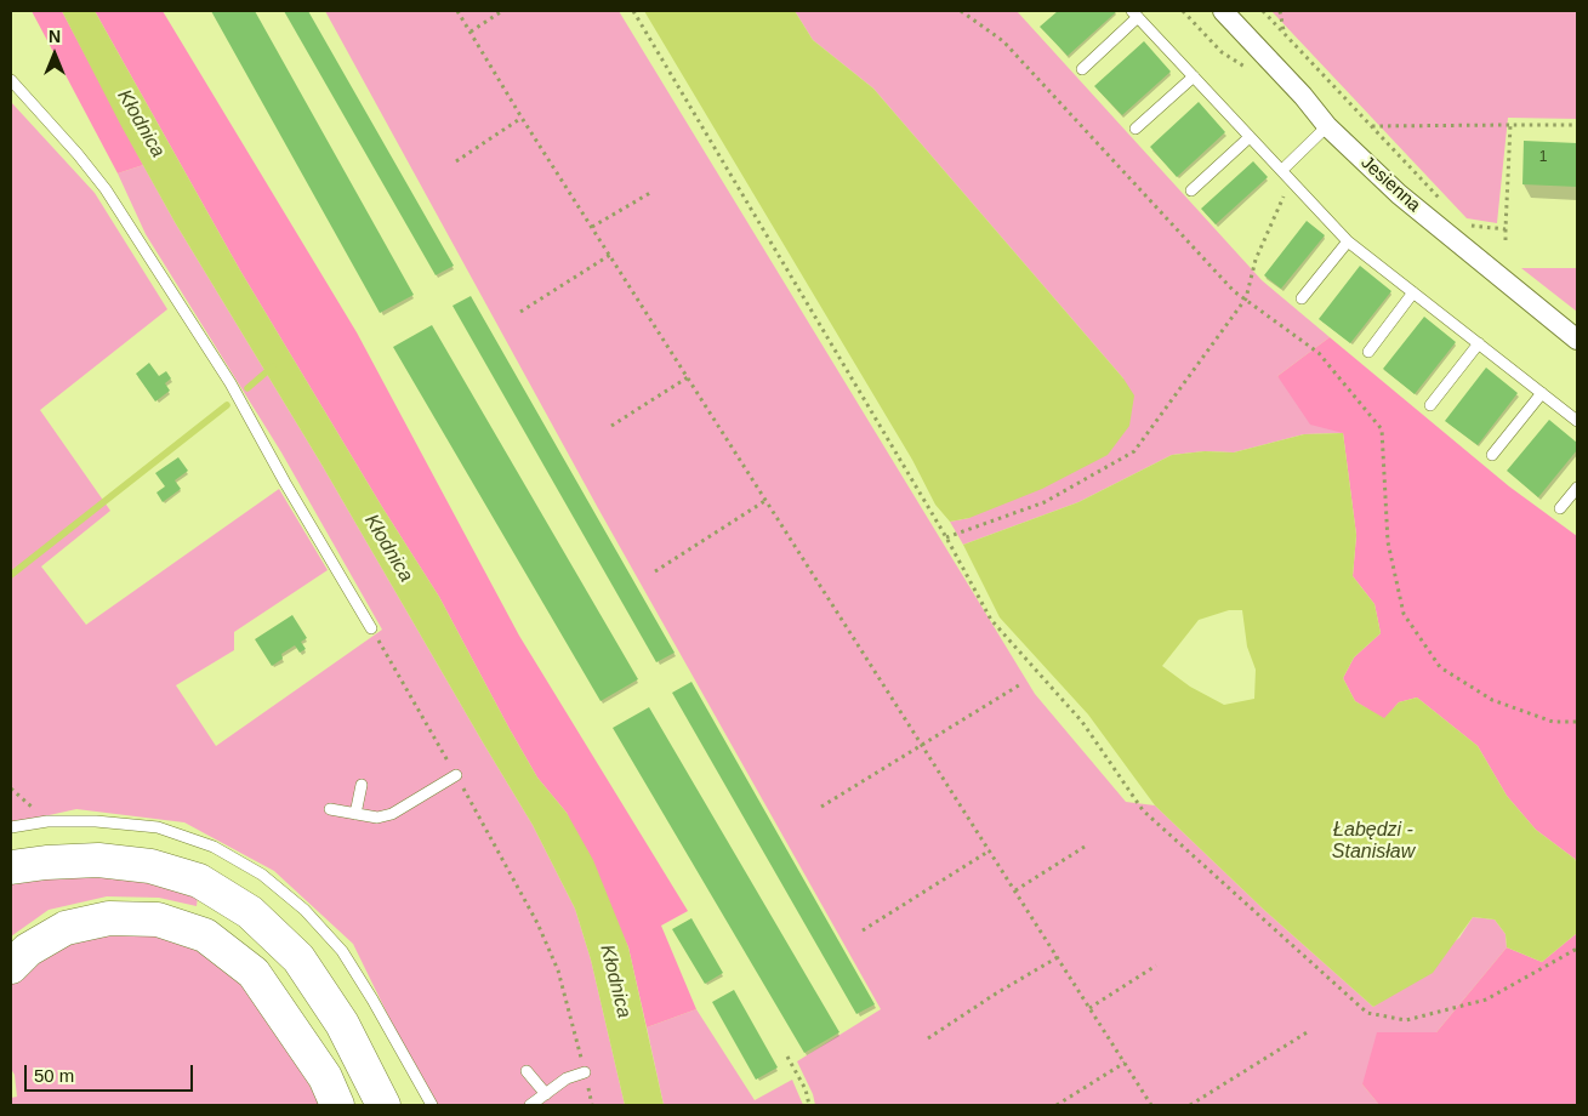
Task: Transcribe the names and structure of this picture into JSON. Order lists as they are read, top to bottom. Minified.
{"streets":{"street":["Jesienna"]},"water":["Kłodnica","Łabędzi - Stanisław"],"house_numbers":["1"],"scale_bar":"50 m","north":"top"}
